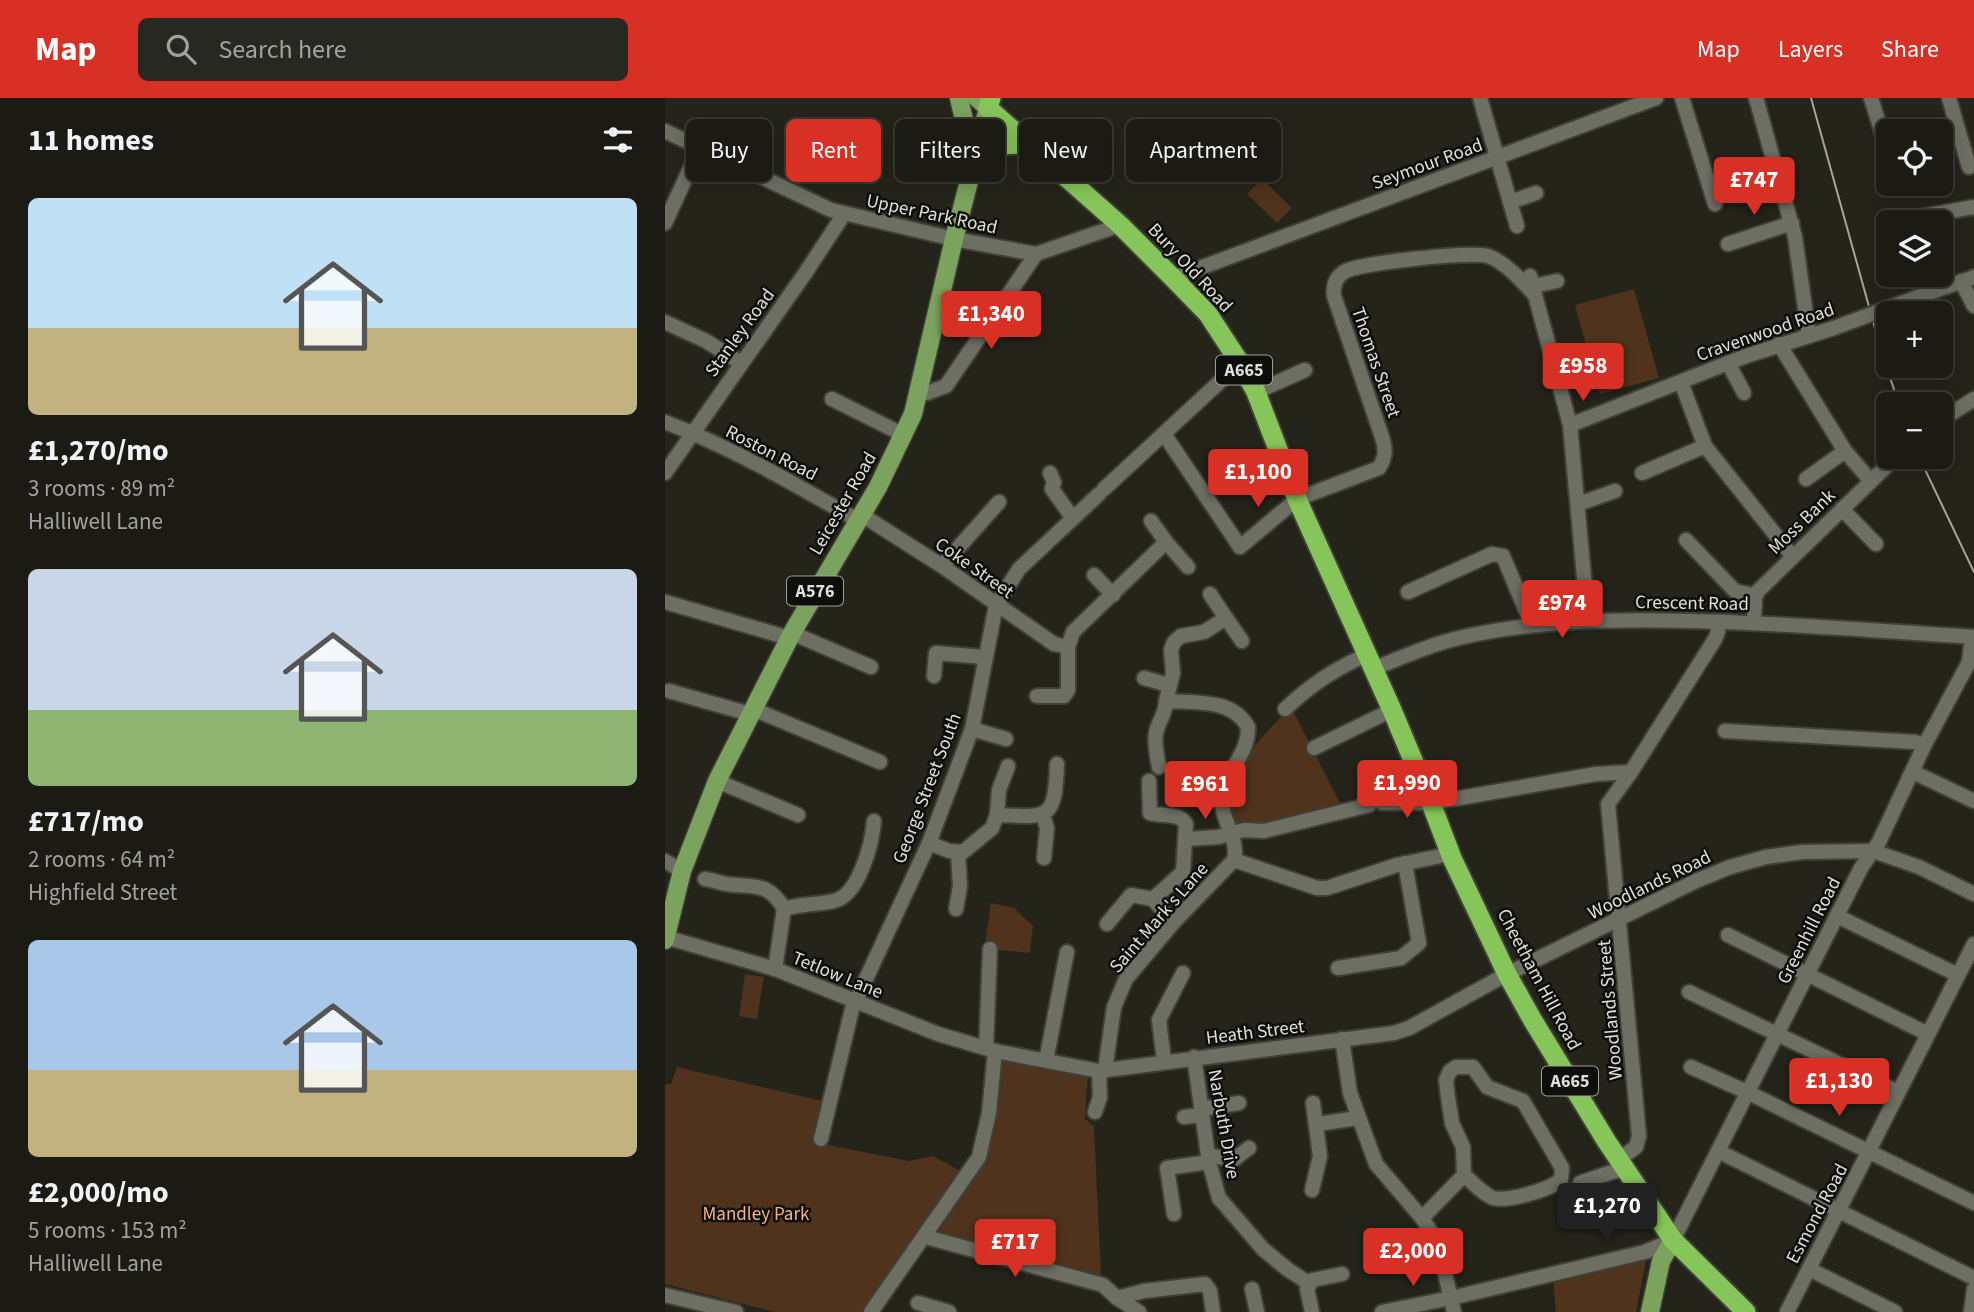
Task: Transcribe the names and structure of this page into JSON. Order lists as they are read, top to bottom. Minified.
{"streets":{"highway":["Bury Old Road","A665","Cheetham Hill Road"],"main road":["Leicester Road","A576"],"street":["Seymour Road","Upper Park Road","Cravenwood Road","Stanley Road","Thomas Street","Roston Road","Moss Bank","Coke Street","Crescent Road","George Street South","Woodlands Road","Saint Mark's Lane","Greenhill Road","Tetlow Lane","Woodlands Street","Heath Street","Narbuth Drive","Esmond Road"]},"crossings":[["Seymour Road","Bury Old Road"],["Upper Park Road","Bury Old Road"],["Upper Park Road","Stanley Road"],["Upper Park Road","Leicester Road"],["Bury Old Road","Thomas Street"],["Bury Old Road","Leicester Road"],["Bury Old Road","Crescent Road"],["Bury Old Road","George Street South"],["Bury Old Road","Cheetham Hill Road"],["Stanley Road","Roston Road"],["Thomas Street","George Street South"],["Roston Road","Leicester Road"],["Roston Road","Coke Street"],["Leicester Road","Coke Street"],["Leicester Road","Tetlow Lane"],["Coke Street","George Street South"],["Crescent Road","Greenhill Road"],["Crescent Road","Cheetham Hill Road"],["Crescent Road","Woodlands Street"],["George Street South","Tetlow Lane"],["Woodlands Road","Greenhill Road"],["Woodlands Road","Cheetham Hill Road"],["Woodlands Road","Woodlands Street"],["Woodlands Road","Heath Street"],["Saint Mark's Lane","Heath Street"],["Greenhill Road","Cheetham Hill Road"],["Tetlow Lane","Heath Street"],["Cheetham Hill Road","Woodlands Street"],["Cheetham Hill Road","Heath Street"],["Heath Street","Narbuth Drive"]],"parks":["Mandley Park"],"page":{"header":"Map","search":"Search here","nav":["Map","Layers","Share"],"heading":"11 homes","map_buttons":["+","−"],"chip":["Buy","Rent","Filters","New","Apartment"],"price":["£747","£1,340","£958","£1,100","£974","£1,990","£961","£1,130","£1,270","£717","£2,000"],"list":[{"name":"£1,270/mo","note":"3 rooms · 89 m² · Halliwell Lane"},{"name":"£717/mo","note":"2 rooms · 64 m² · Highfield Street"},{"name":"£2,000/mo","note":"5 rooms · 153 m² · Halliwell Lane"}]}}
